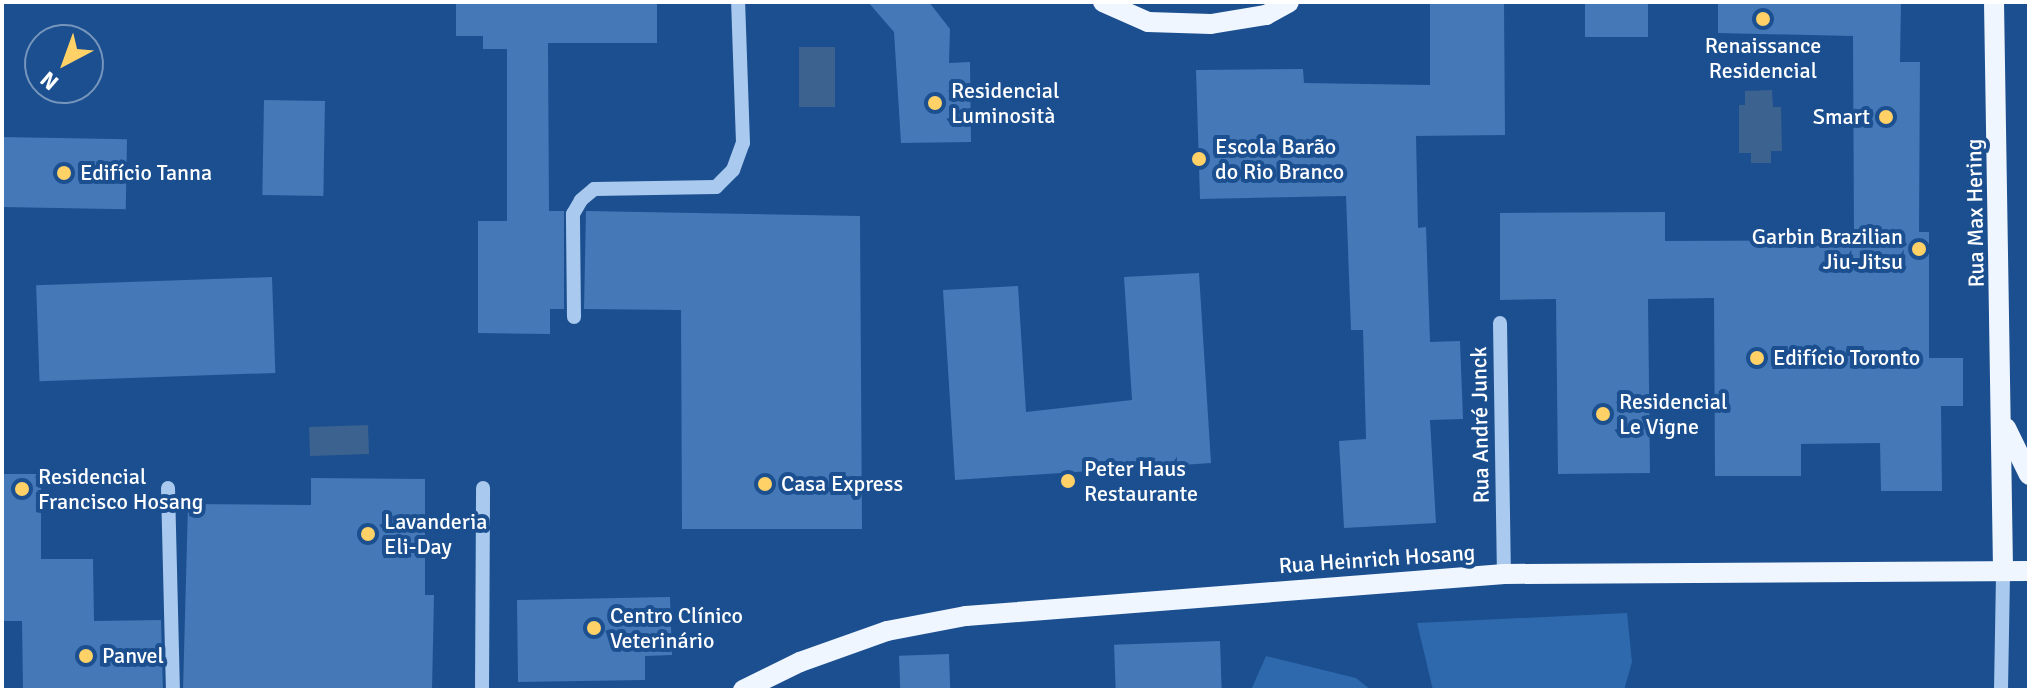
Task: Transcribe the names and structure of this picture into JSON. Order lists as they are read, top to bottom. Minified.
{"streets":{"main road":["Rua Max Hering","Rua Heinrich Hosang"],"street":["Rua André Junck"]},"crossings":[["Rua Max Hering","Rua Heinrich Hosang"],["Rua André Junck","Rua Heinrich Hosang"]],"places":["Renaissance Residencial","Residencial Luminosità","Smart","Escola Barão do Rio Branco","Edifício Tanna","Garbin Brazilian Jiu-Jitsu","Edifício Toronto","Residencial Le Vigne","Peter Haus Restaurante","Casa Express","Residencial Francisco Hosang","Lavanderia Eli-Day","Centro Clínico Veterinário","Panvel"],"north":"bottom left"}
